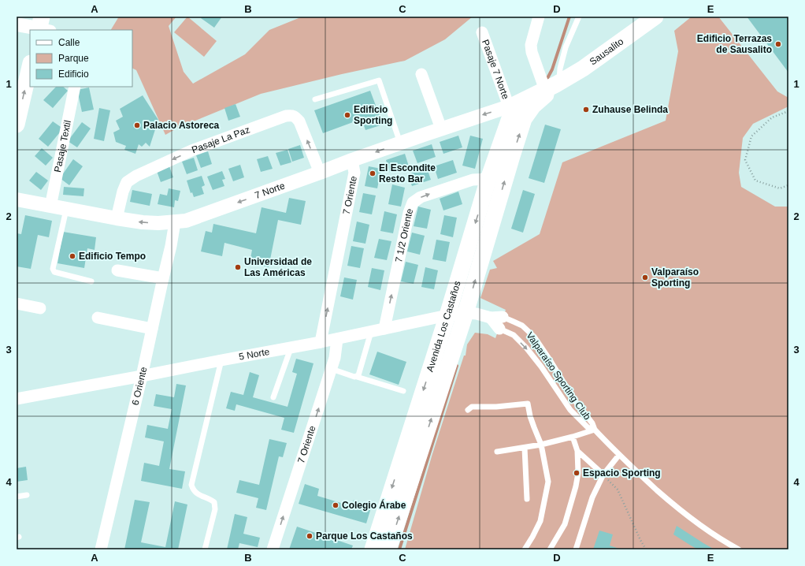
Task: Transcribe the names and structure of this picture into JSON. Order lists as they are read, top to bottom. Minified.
{"streets":{"main road":["Sausalito","Avenida Los Castaños"],"street":["Pasaje 7 Norte","Pasaje La Paz","Pasaje Textil","7 Norte","7 Oriente","7 1/2 Oriente","5 Norte","6 Oriente"],"lane":["Valparaíso Sporting Club"]},"crossings":[["Sausalito","Pasaje 7 Norte"],["Sausalito","7 Norte"],["Sausalito","Avenida Los Castaños"],["Pasaje 7 Norte","7 Norte"],["Pasaje 7 Norte","Avenida Los Castaños"],["Pasaje La Paz","7 Norte"],["Pasaje Textil","7 Norte"],["7 Norte","7 Oriente"],["7 Norte","Avenida Los Castaños"],["7 Norte","6 Oriente"],["7 Oriente","5 Norte"],["7 1/2 Oriente","Avenida Los Castaños"],["7 1/2 Oriente","5 Norte"],["Avenida Los Castaños","5 Norte"],["5 Norte","Valparaíso Sporting Club"],["5 Norte","6 Oriente"]],"one_way":["7 Norte","7 Oriente","7 1/2 Oriente"],"places":["Edificio Terrazas de Sausalito","Zuhause Belinda","Edificio Sporting","Palacio Astoreca","El Escondite Resto Bar","Edificio Tempo","Universidad de Las Américas","Valparaíso Sporting","Espacio Sporting","Colegio Árabe","Parque Los Castaños"],"legend":["Calle","Parque","Edificio"],"grid":{"columns":["A","B","C","D","E"],"rows":["1","2","3","4"]}}
